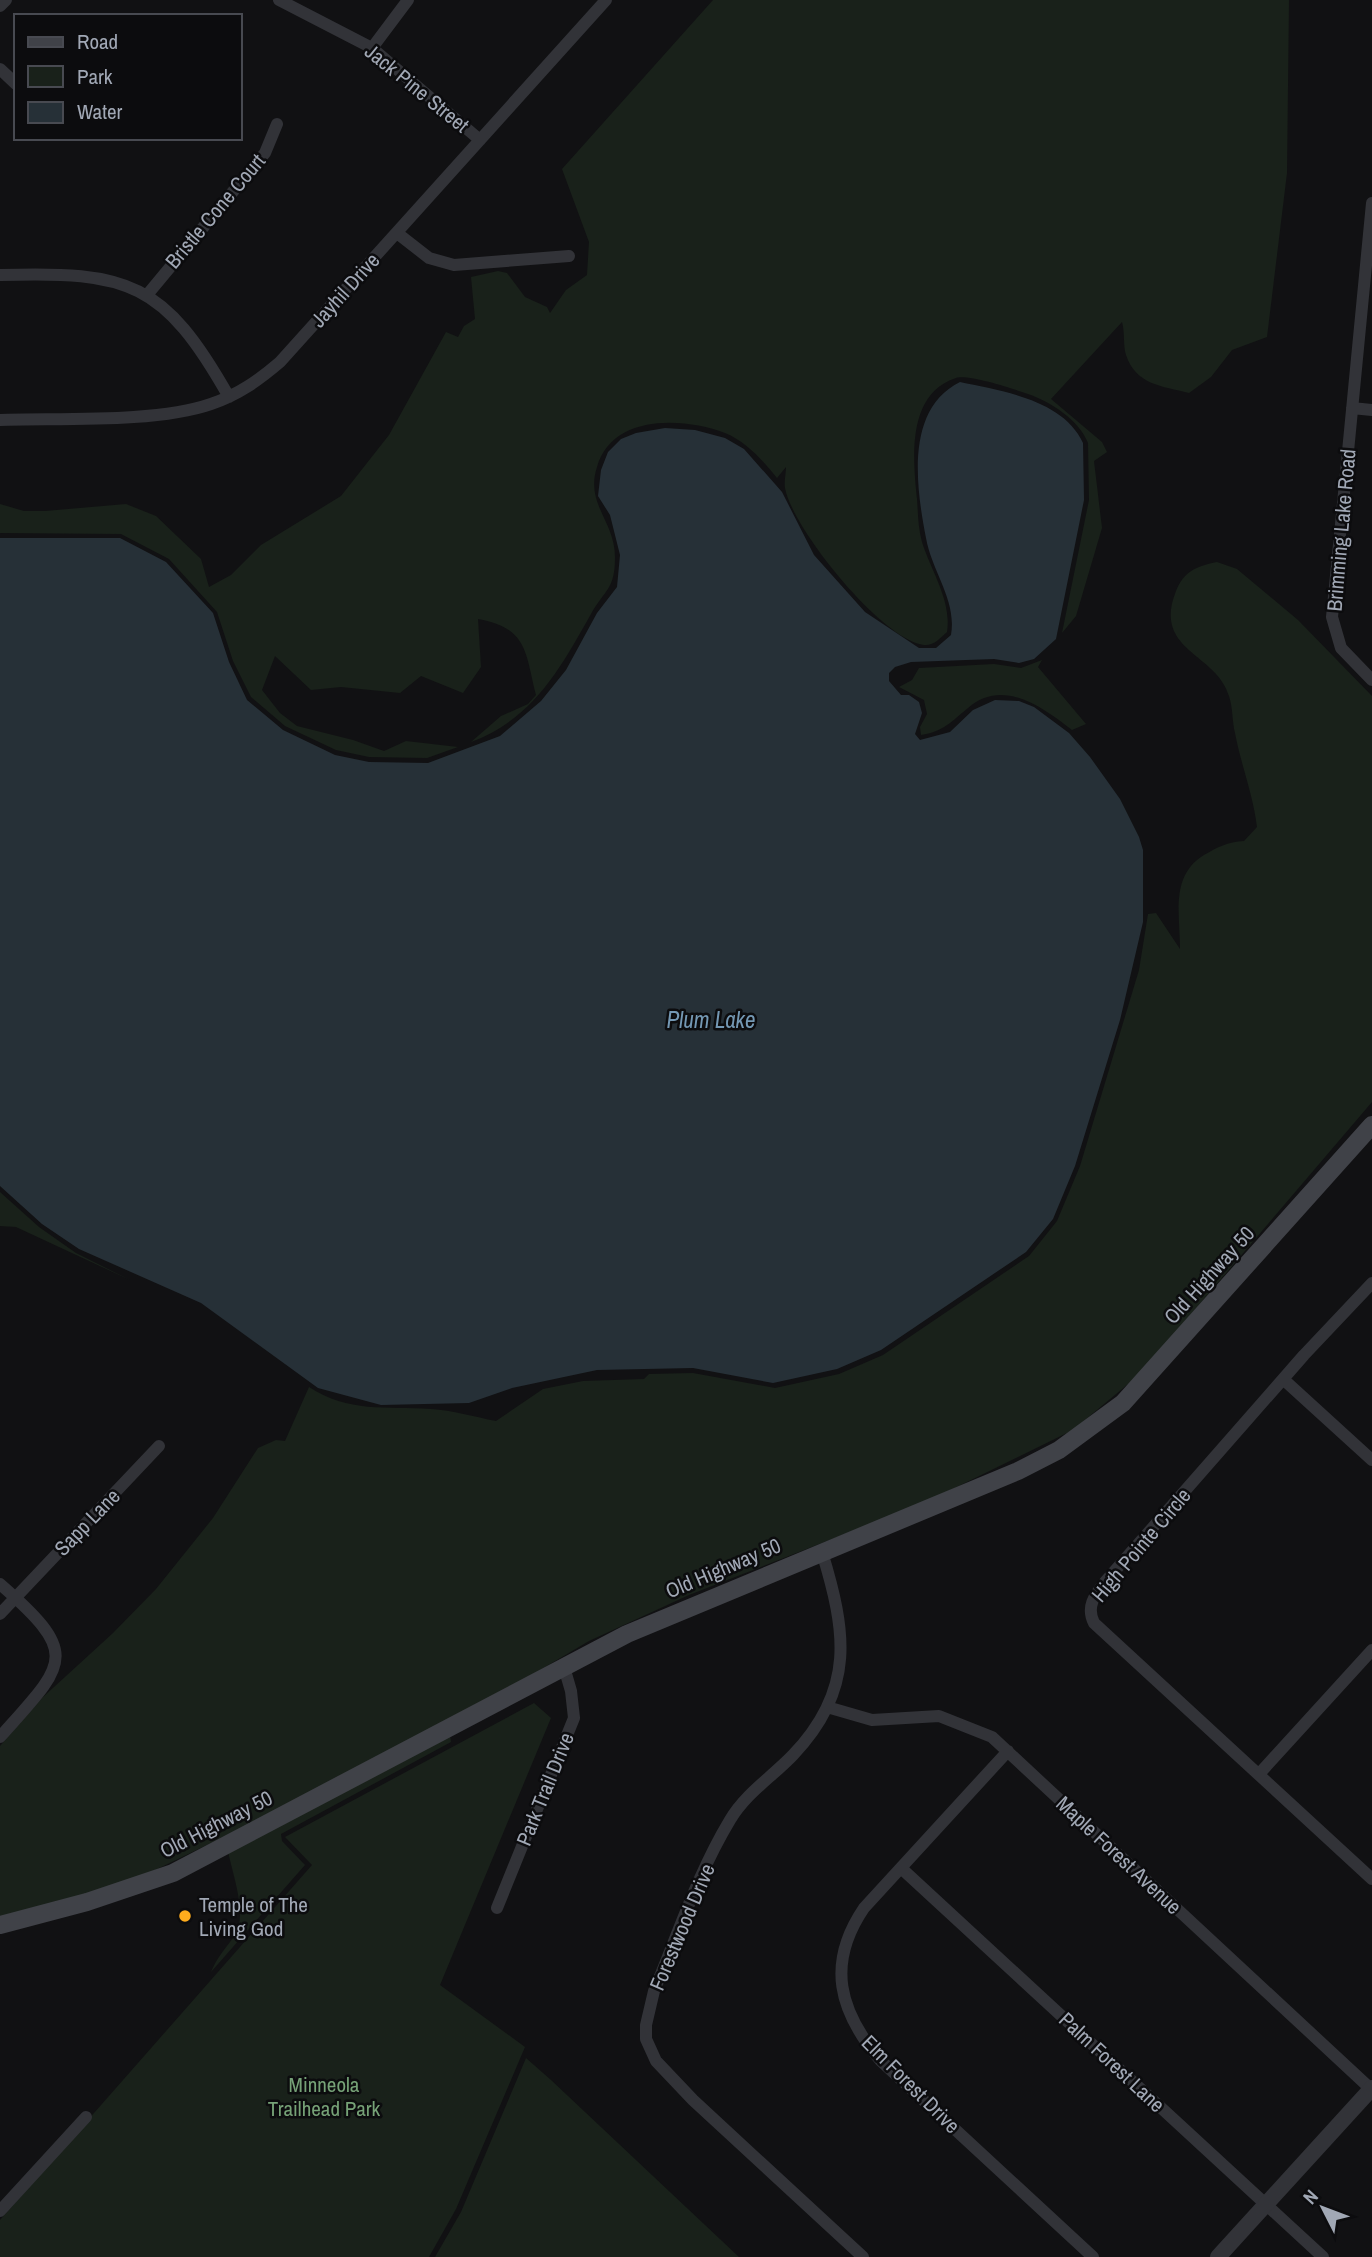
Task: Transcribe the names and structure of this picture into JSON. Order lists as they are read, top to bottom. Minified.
{"streets":{"main road":["Old Highway 50"],"street":["Jack Pine Street","Bristle Cone Court","Jayhil Drive","Brimming Lake Road","Sapp Lane","High Pointe Circle","Park Trail Drive","Maple Forest Avenue","Forestwood Drive","Palm Forest Lane","Elm Forest Drive"]},"crossings":[["Jack Pine Street","Jayhil Drive"],["Old Highway 50","Park Trail Drive"],["Old Highway 50","Forestwood Drive"],["Maple Forest Avenue","Forestwood Drive"],["Maple Forest Avenue","Elm Forest Drive"],["Palm Forest Lane","Elm Forest Drive"]],"water":["Plum Lake"],"parks":["Minneola Trailhead Park"],"places":["Temple of The Living God"],"legend":["Road","Park","Water"],"north":"top left"}
